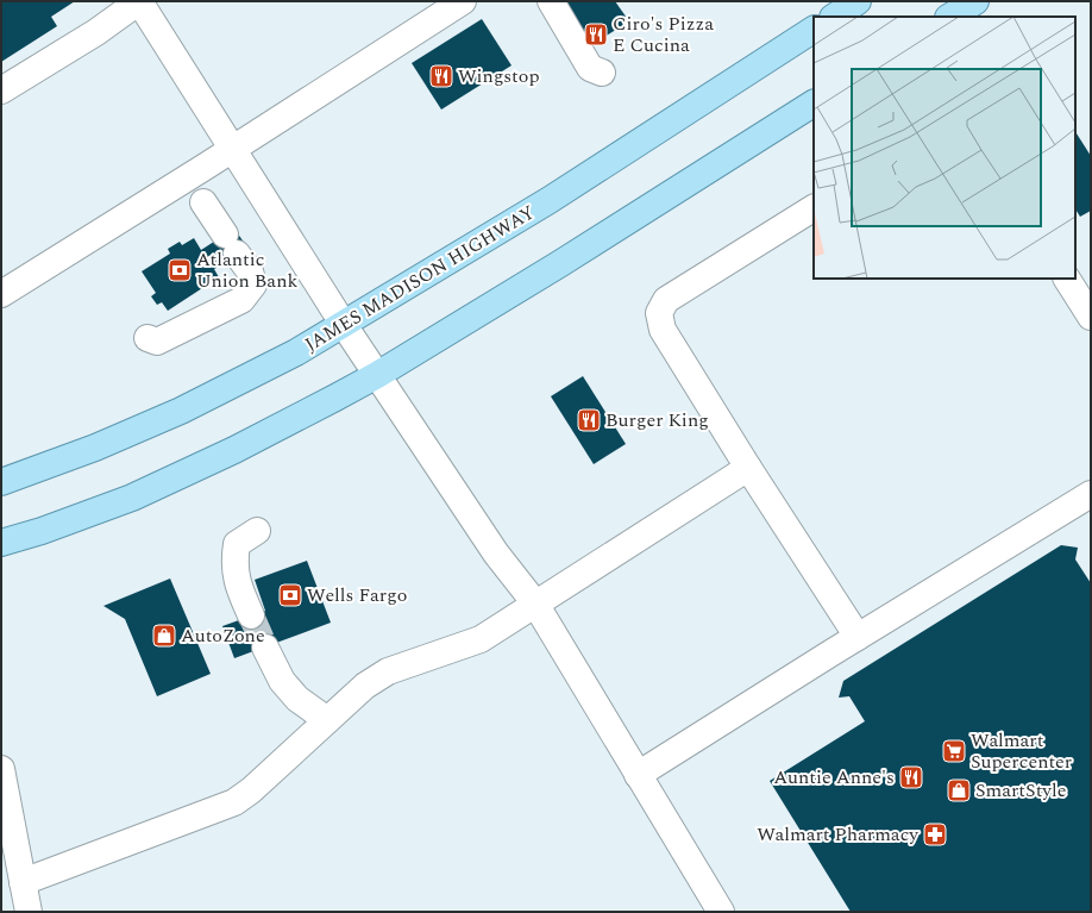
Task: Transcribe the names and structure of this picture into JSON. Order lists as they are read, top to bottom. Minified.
{"streets":{"main road":["JAMES MADISON HIGHWAY"]},"places":{"restaurant":["Ciro's Pizza E Cucina","Wingstop","Burger King","Auntie Anne's"],"bank":["Atlantic Union Bank","Wells Fargo"],"shop":["AutoZone","SmartStyle"],"supermarket":["Walmart Supercenter"],"pharmacy":["Walmart Pharmacy"]}}
